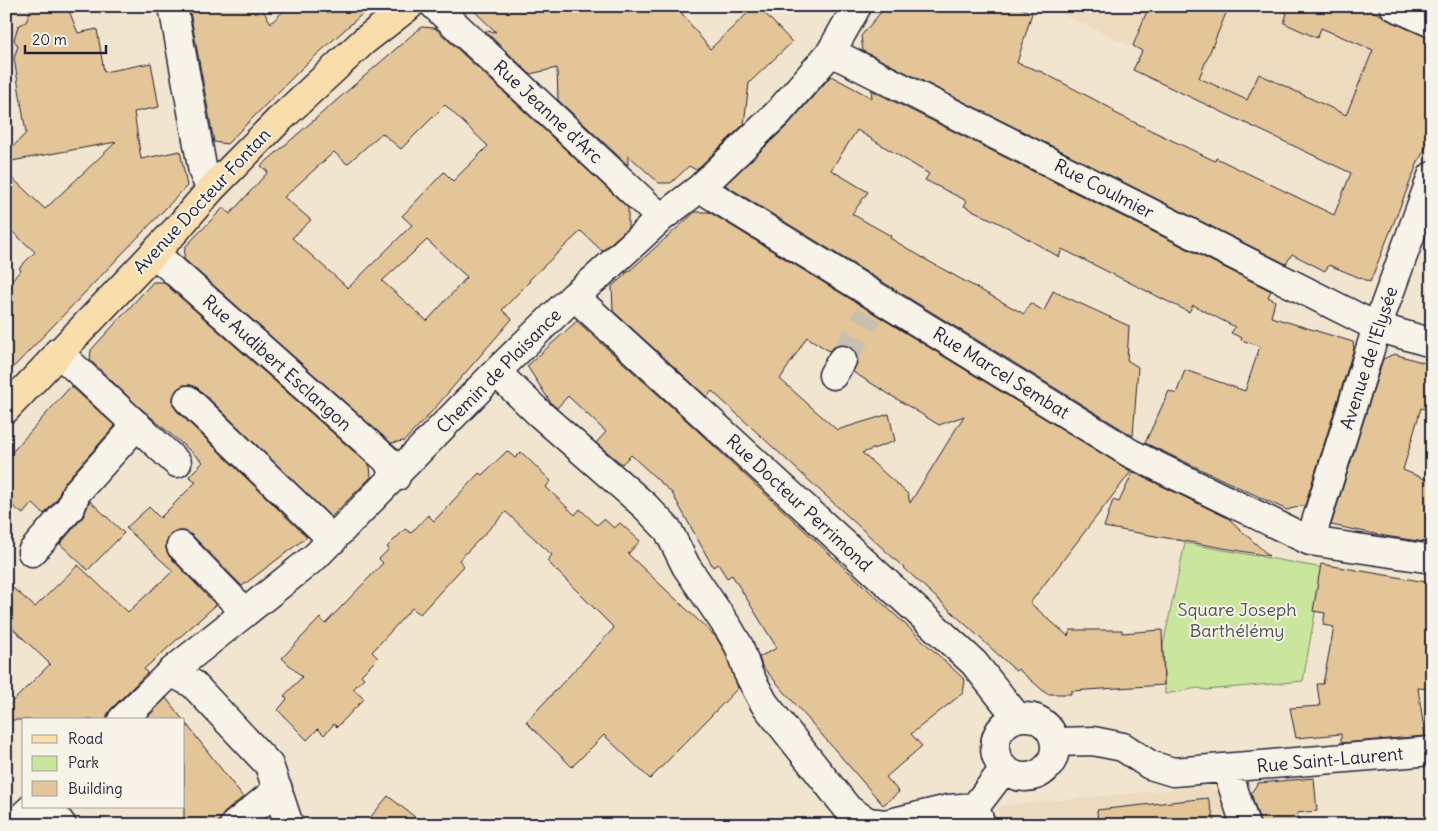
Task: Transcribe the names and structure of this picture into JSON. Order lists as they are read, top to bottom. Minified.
{"streets":{"main road":["Avenue Docteur Fontan"],"street":["Rue Jeanne d'Arc","Rue Coulmier","Avenue de l'Elysée","Rue Audibert Esclangon","Chemin de Plaisance","Rue Marcel Sembat","Rue Docteur Perrimond","Rue Saint-Laurent"]},"crossings":[["Rue Jeanne d'Arc","Chemin de Plaisance"],["Rue Coulmier","Avenue de l'Elysée"],["Rue Coulmier","Chemin de Plaisance"],["Avenue Docteur Fontan","Rue Audibert Esclangon"],["Avenue de l'Elysée","Rue Marcel Sembat"],["Rue Audibert Esclangon","Chemin de Plaisance"],["Chemin de Plaisance","Rue Marcel Sembat"],["Chemin de Plaisance","Rue Docteur Perrimond"],["Rue Docteur Perrimond","Rue Saint-Laurent"]],"parks":["Square Joseph Barthélémy"],"legend":["Road","Park","Building"],"scale_bar":"20 m"}
